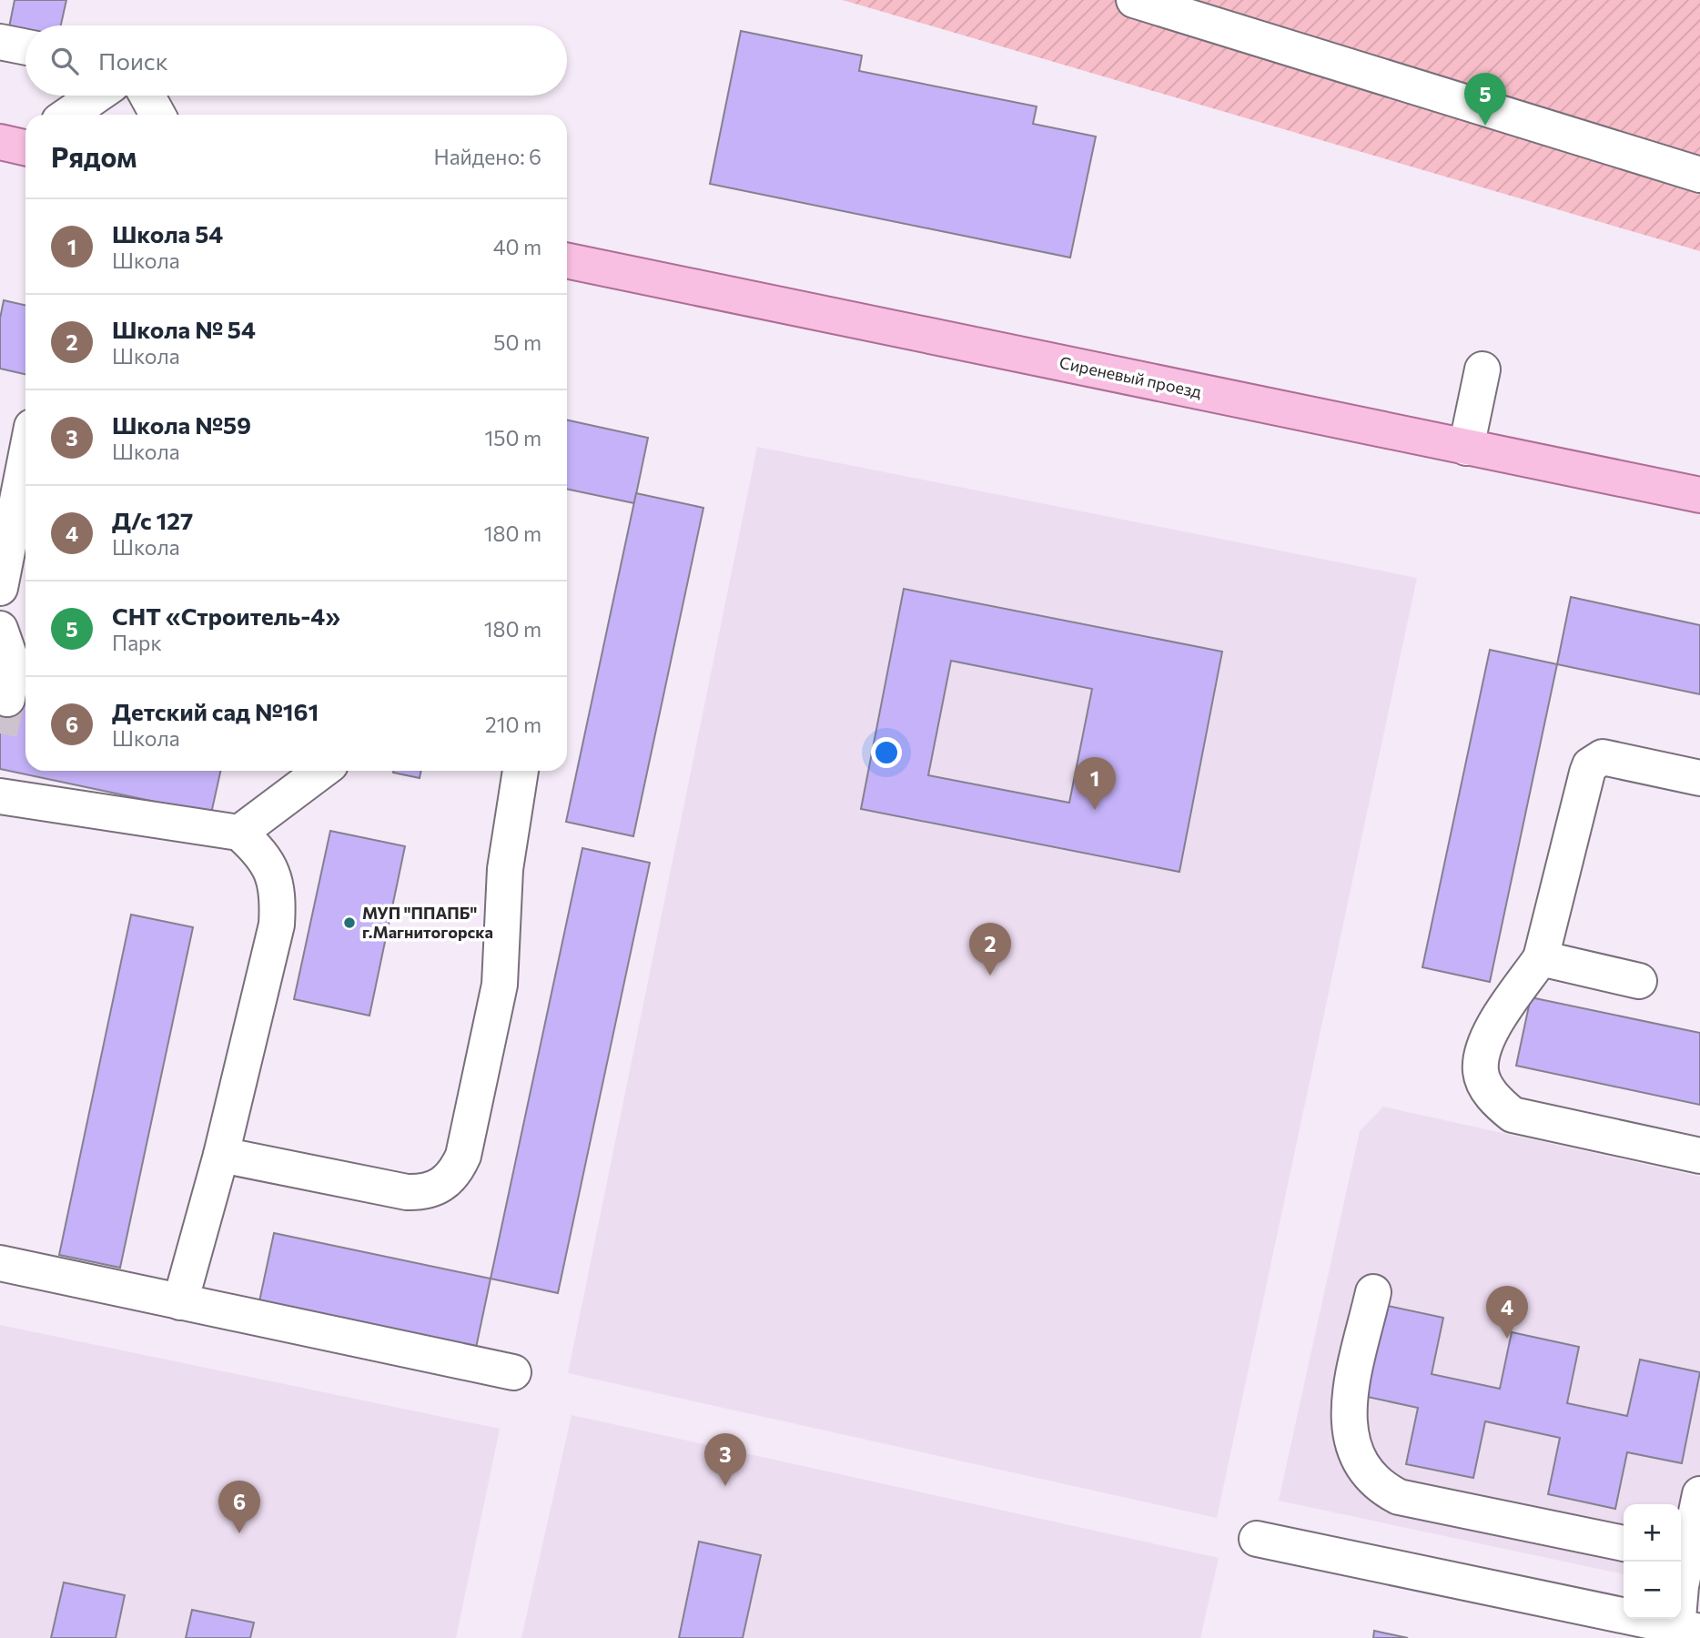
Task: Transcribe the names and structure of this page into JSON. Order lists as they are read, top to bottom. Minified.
{"streets":{"main road":["Сиреневый проезд"]},"places":["МУП \"ППАПБ\" г.Магнитогорска"],"page":{"search":"Поиск","pins":["5","1","2","4","3","6"],"heading":["Рядом","Найдено: 6"],"list":[{"mark":"1","name":"Школа 54","note":"Школа","value":"40 m"},{"mark":"2","name":"Школа № 54","note":"Школа","value":"50 m"},{"mark":"3","name":"Школа №59","note":"Школа","value":"150 m"},{"mark":"4","name":"Д/с 127","note":"Школа","value":"180 m"},{"mark":"5","name":"СНТ «Строитель-4»","note":"Парк","value":"180 m"},{"mark":"6","name":"Детский сад №161","note":"Школа","value":"210 m"}],"map_buttons":["+","−"]}}
